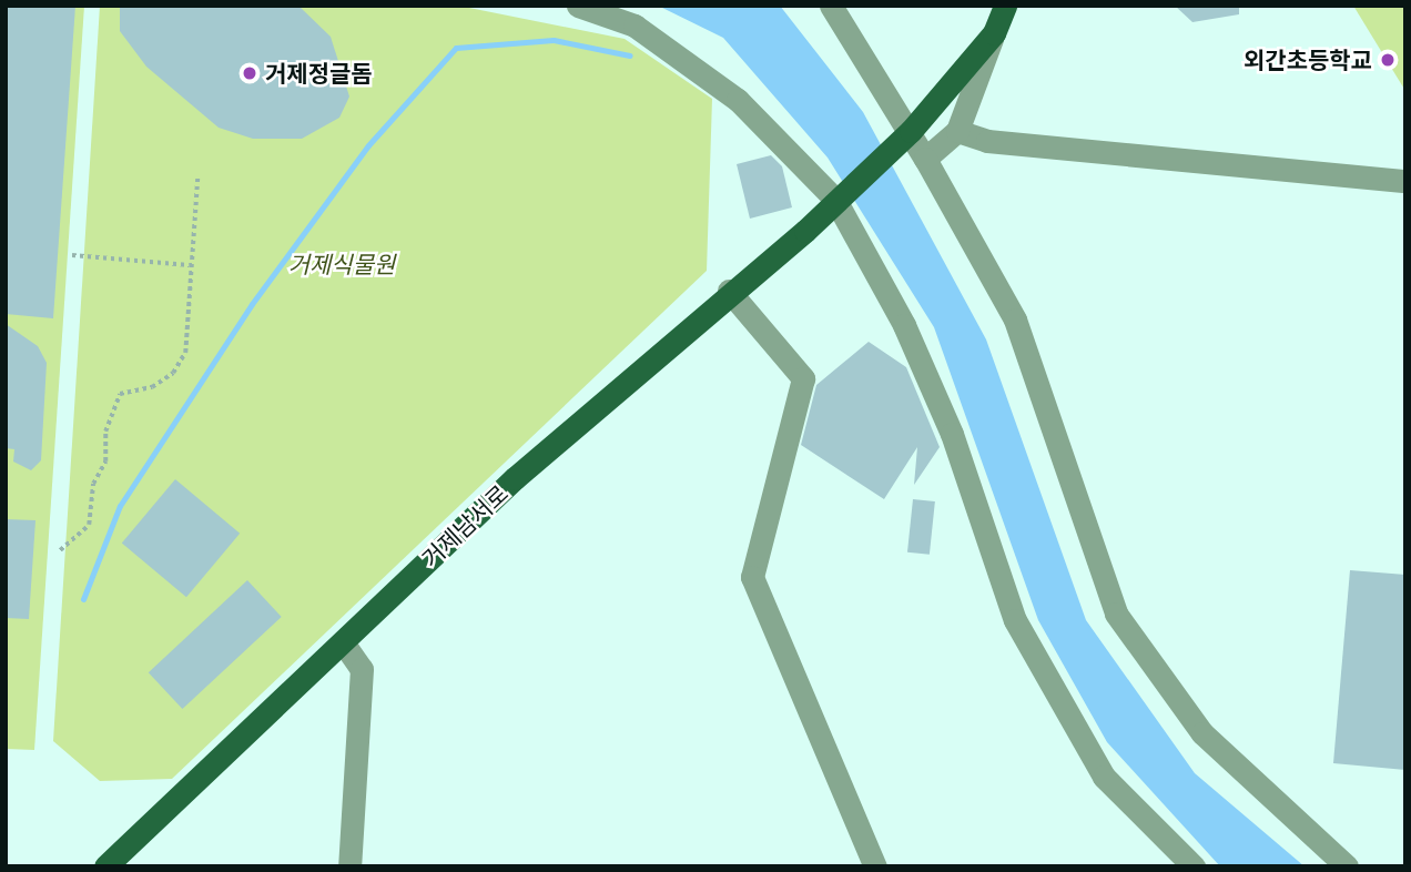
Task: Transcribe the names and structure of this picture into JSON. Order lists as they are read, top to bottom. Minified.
{"streets":{"main road":["거제남서로"]},"parks":["거제식물원"],"places":["외간초등학교","거제정글돔"]}
